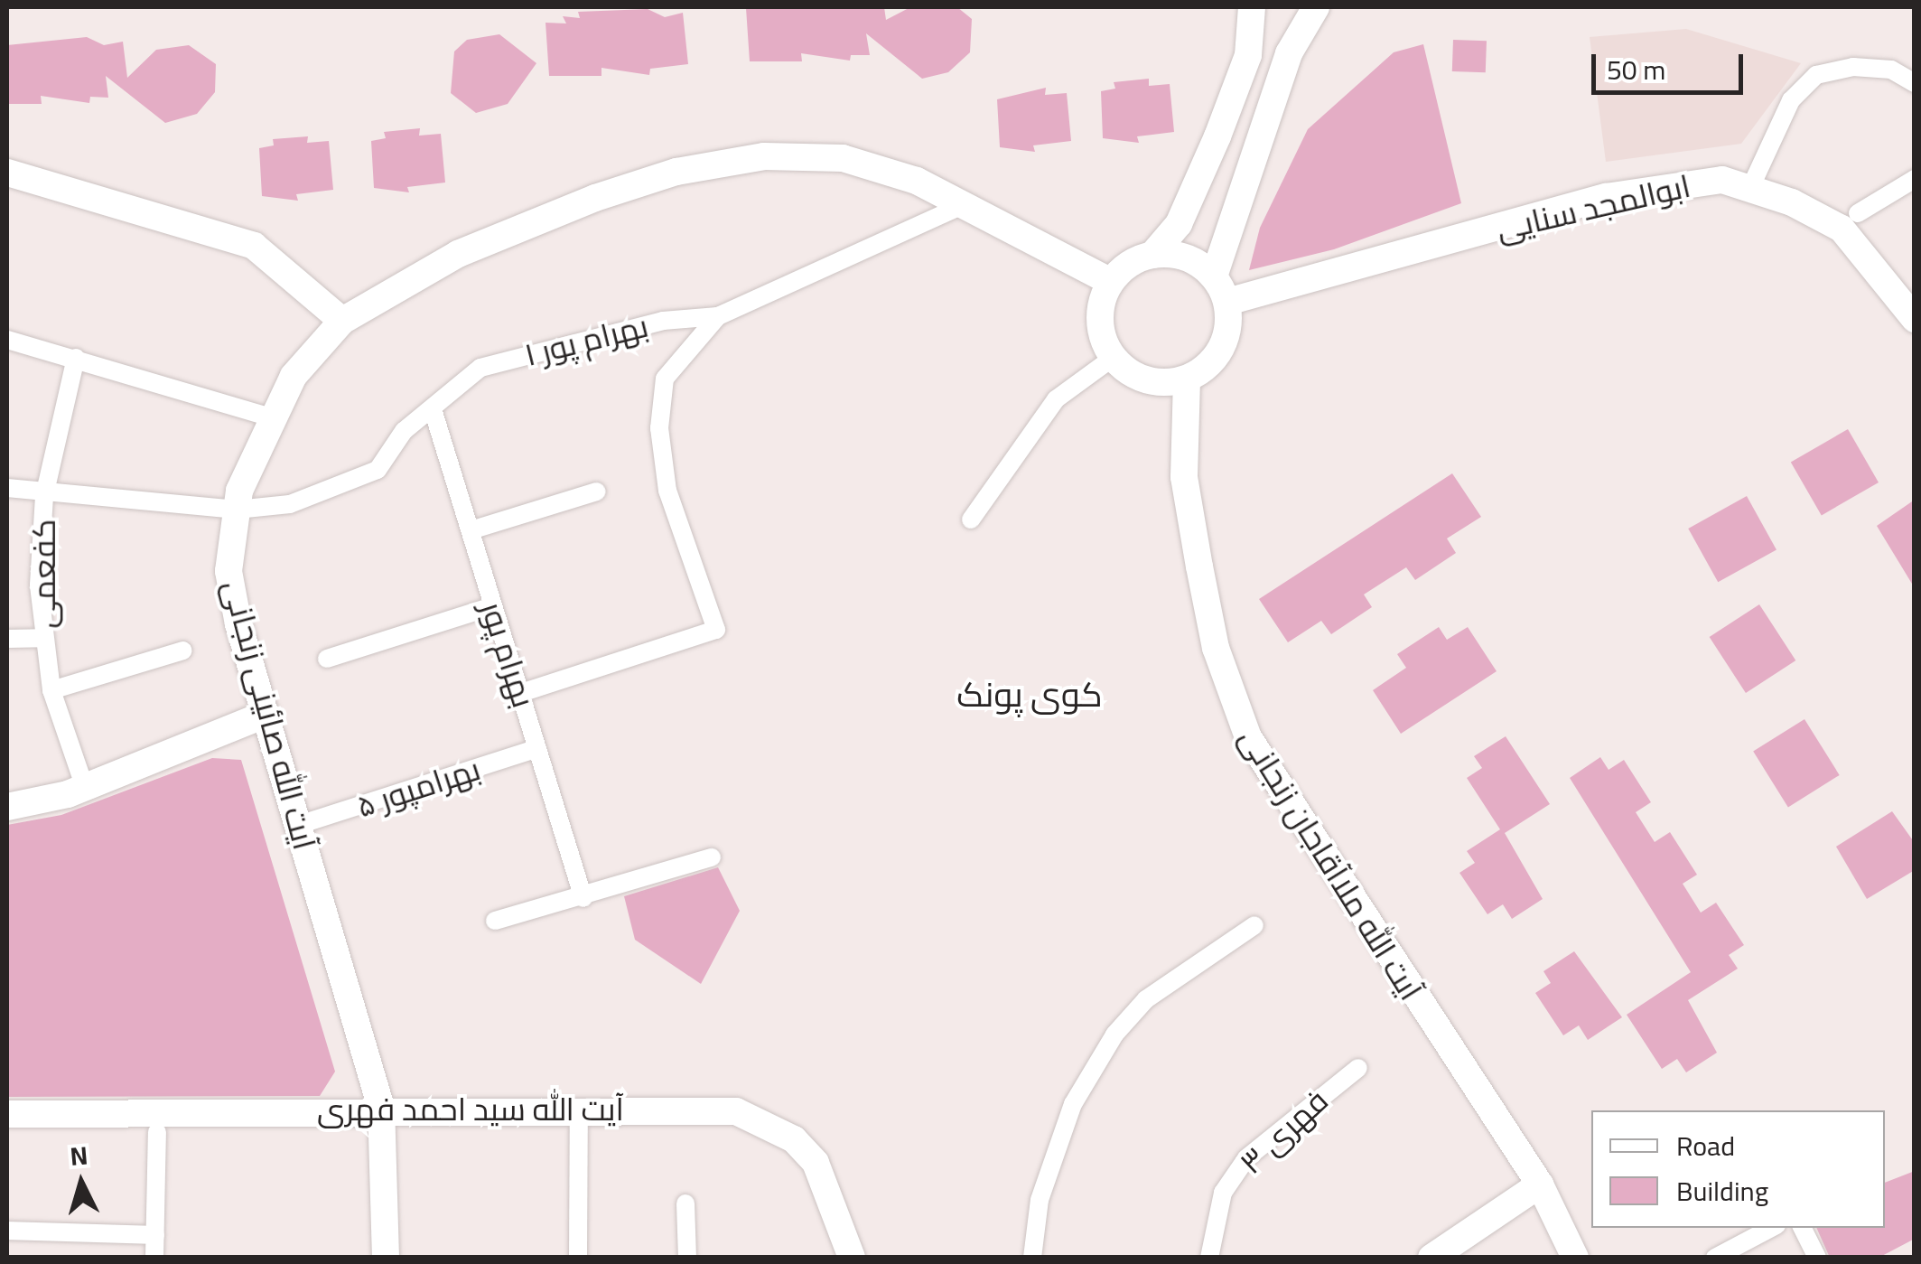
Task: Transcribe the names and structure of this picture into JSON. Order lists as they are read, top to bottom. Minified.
{"streets":{"main road":["ابوالمجد سنایی","آیت الله صائینی زنجانی","آیت الله ملاآقاجان زنجانی","آیت الله سید احمد فهری"],"street":["بهرام پور ۱","کفعمی","بهرام پور","بهرامپور ۵","فهری ۳"]},"crossings":[["ابوالمجد سنایی","آیت الله صائینی زنجانی"],["ابوالمجد سنایی","آیت الله ملاآقاجان زنجانی"],["بهرام پور ۱","کفعمی"],["بهرام پور ۱","بهرام پور"],["بهرام پور ۱","آیت الله صائینی زنجانی"],["بهرام پور","بهرامپور ۵"],["آیت الله صائینی زنجانی","بهرامپور ۵"],["آیت الله صائینی زنجانی","آیت الله ملاآقاجان زنجانی"],["آیت الله صائینی زنجانی","آیت الله سید احمد فهری"]],"districts":["کوی پونک"],"legend":["Road","Building"],"scale_bar":"50 m","north":"top"}
